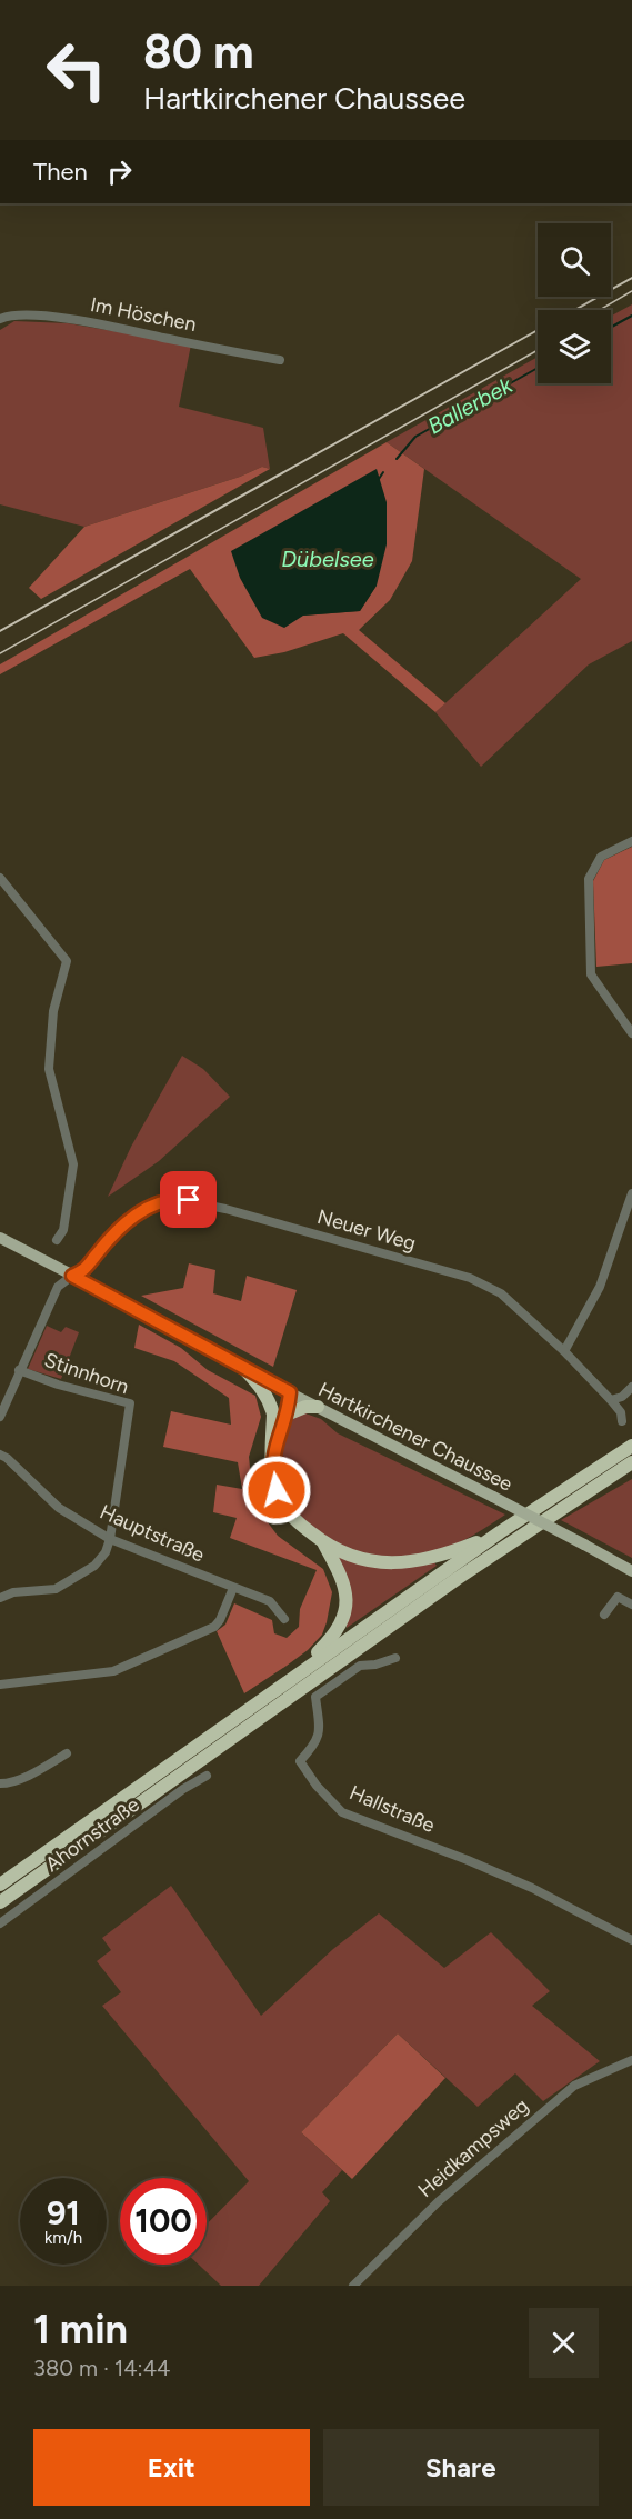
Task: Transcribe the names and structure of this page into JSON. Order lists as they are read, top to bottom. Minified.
{"streets":{"main road":["Hartkirchener Chaussee"],"street":["Im Höschen","Neuer Weg","Stinnhorn","Hauptstraße","Hallstraße","Ahornstraße","Heidkampsweg"]},"crossings":[["Neuer Weg","Stinnhorn"],["Neuer Weg","Hartkirchener Chaussee"],["Stinnhorn","Hauptstraße"]],"water":["Ballerbek","Dübelsee"],"page":{"turn":["80 m","Hartkirchener Chaussee"],"then":"Then","speed":"91 km/h","limit":"100","heading":["1 min","380 m · 14:44"],"buttons":["Exit","Share"]}}
